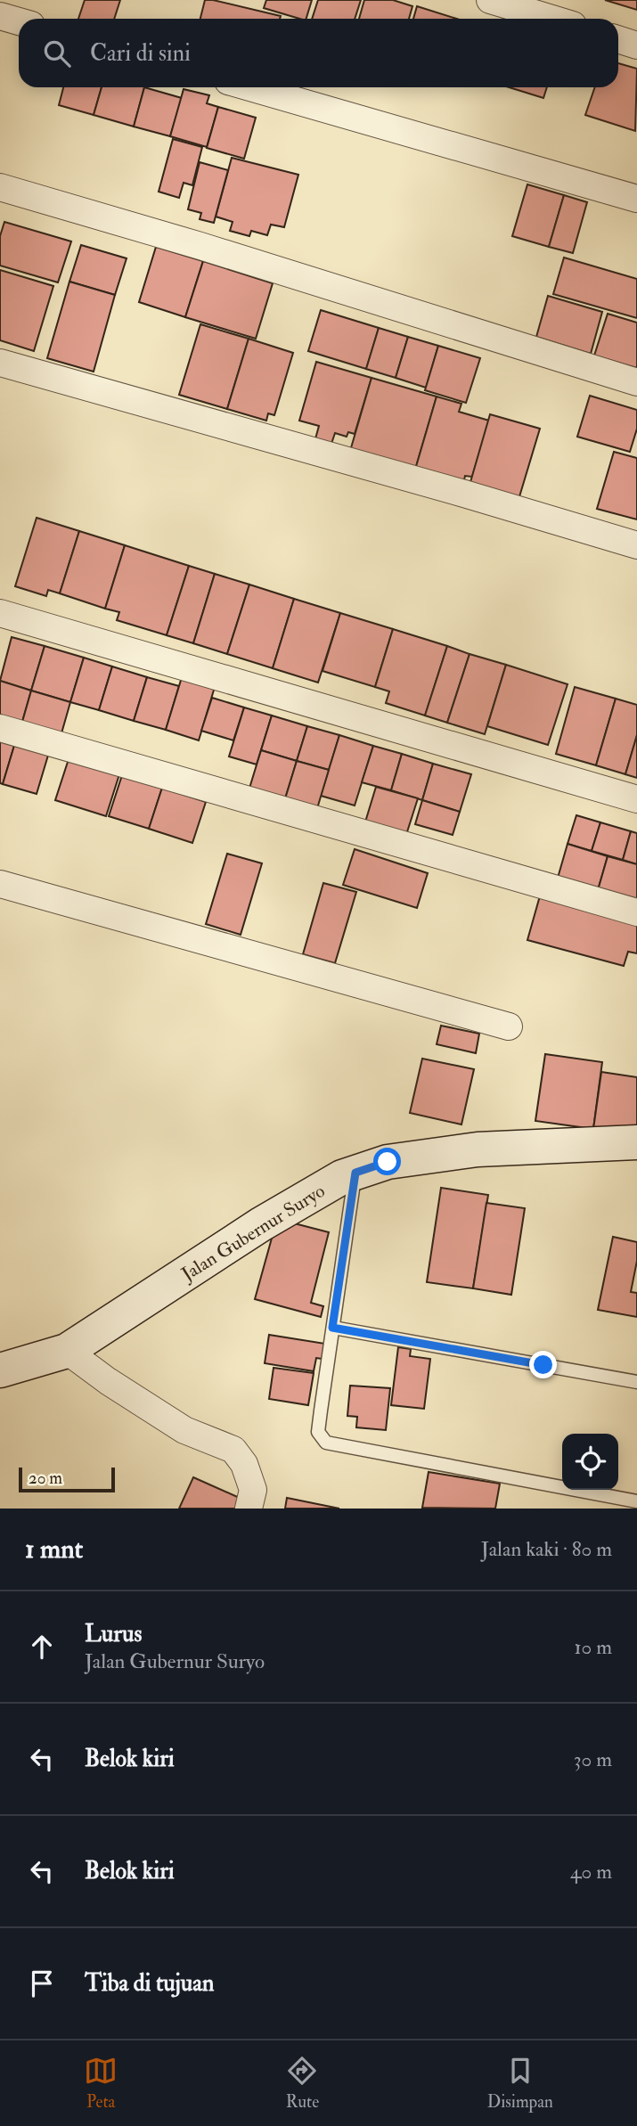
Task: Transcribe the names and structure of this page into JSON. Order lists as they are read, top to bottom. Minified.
{"streets":{"main road":["Jalan Gubernur Suryo"]},"scale_bar":"20 m","page":{"search":"Cari di sini","scale":"20 m","heading":["1 mnt","Jalan kaki · 80 m"],"list":[["Lurus","Jalan Gubernur Suryo","10 m"],["Belok kiri","30 m"],["Belok kiri","40 m"],"Tiba di tujuan"],"nav":["Peta","Rute","Disimpan"]}}
